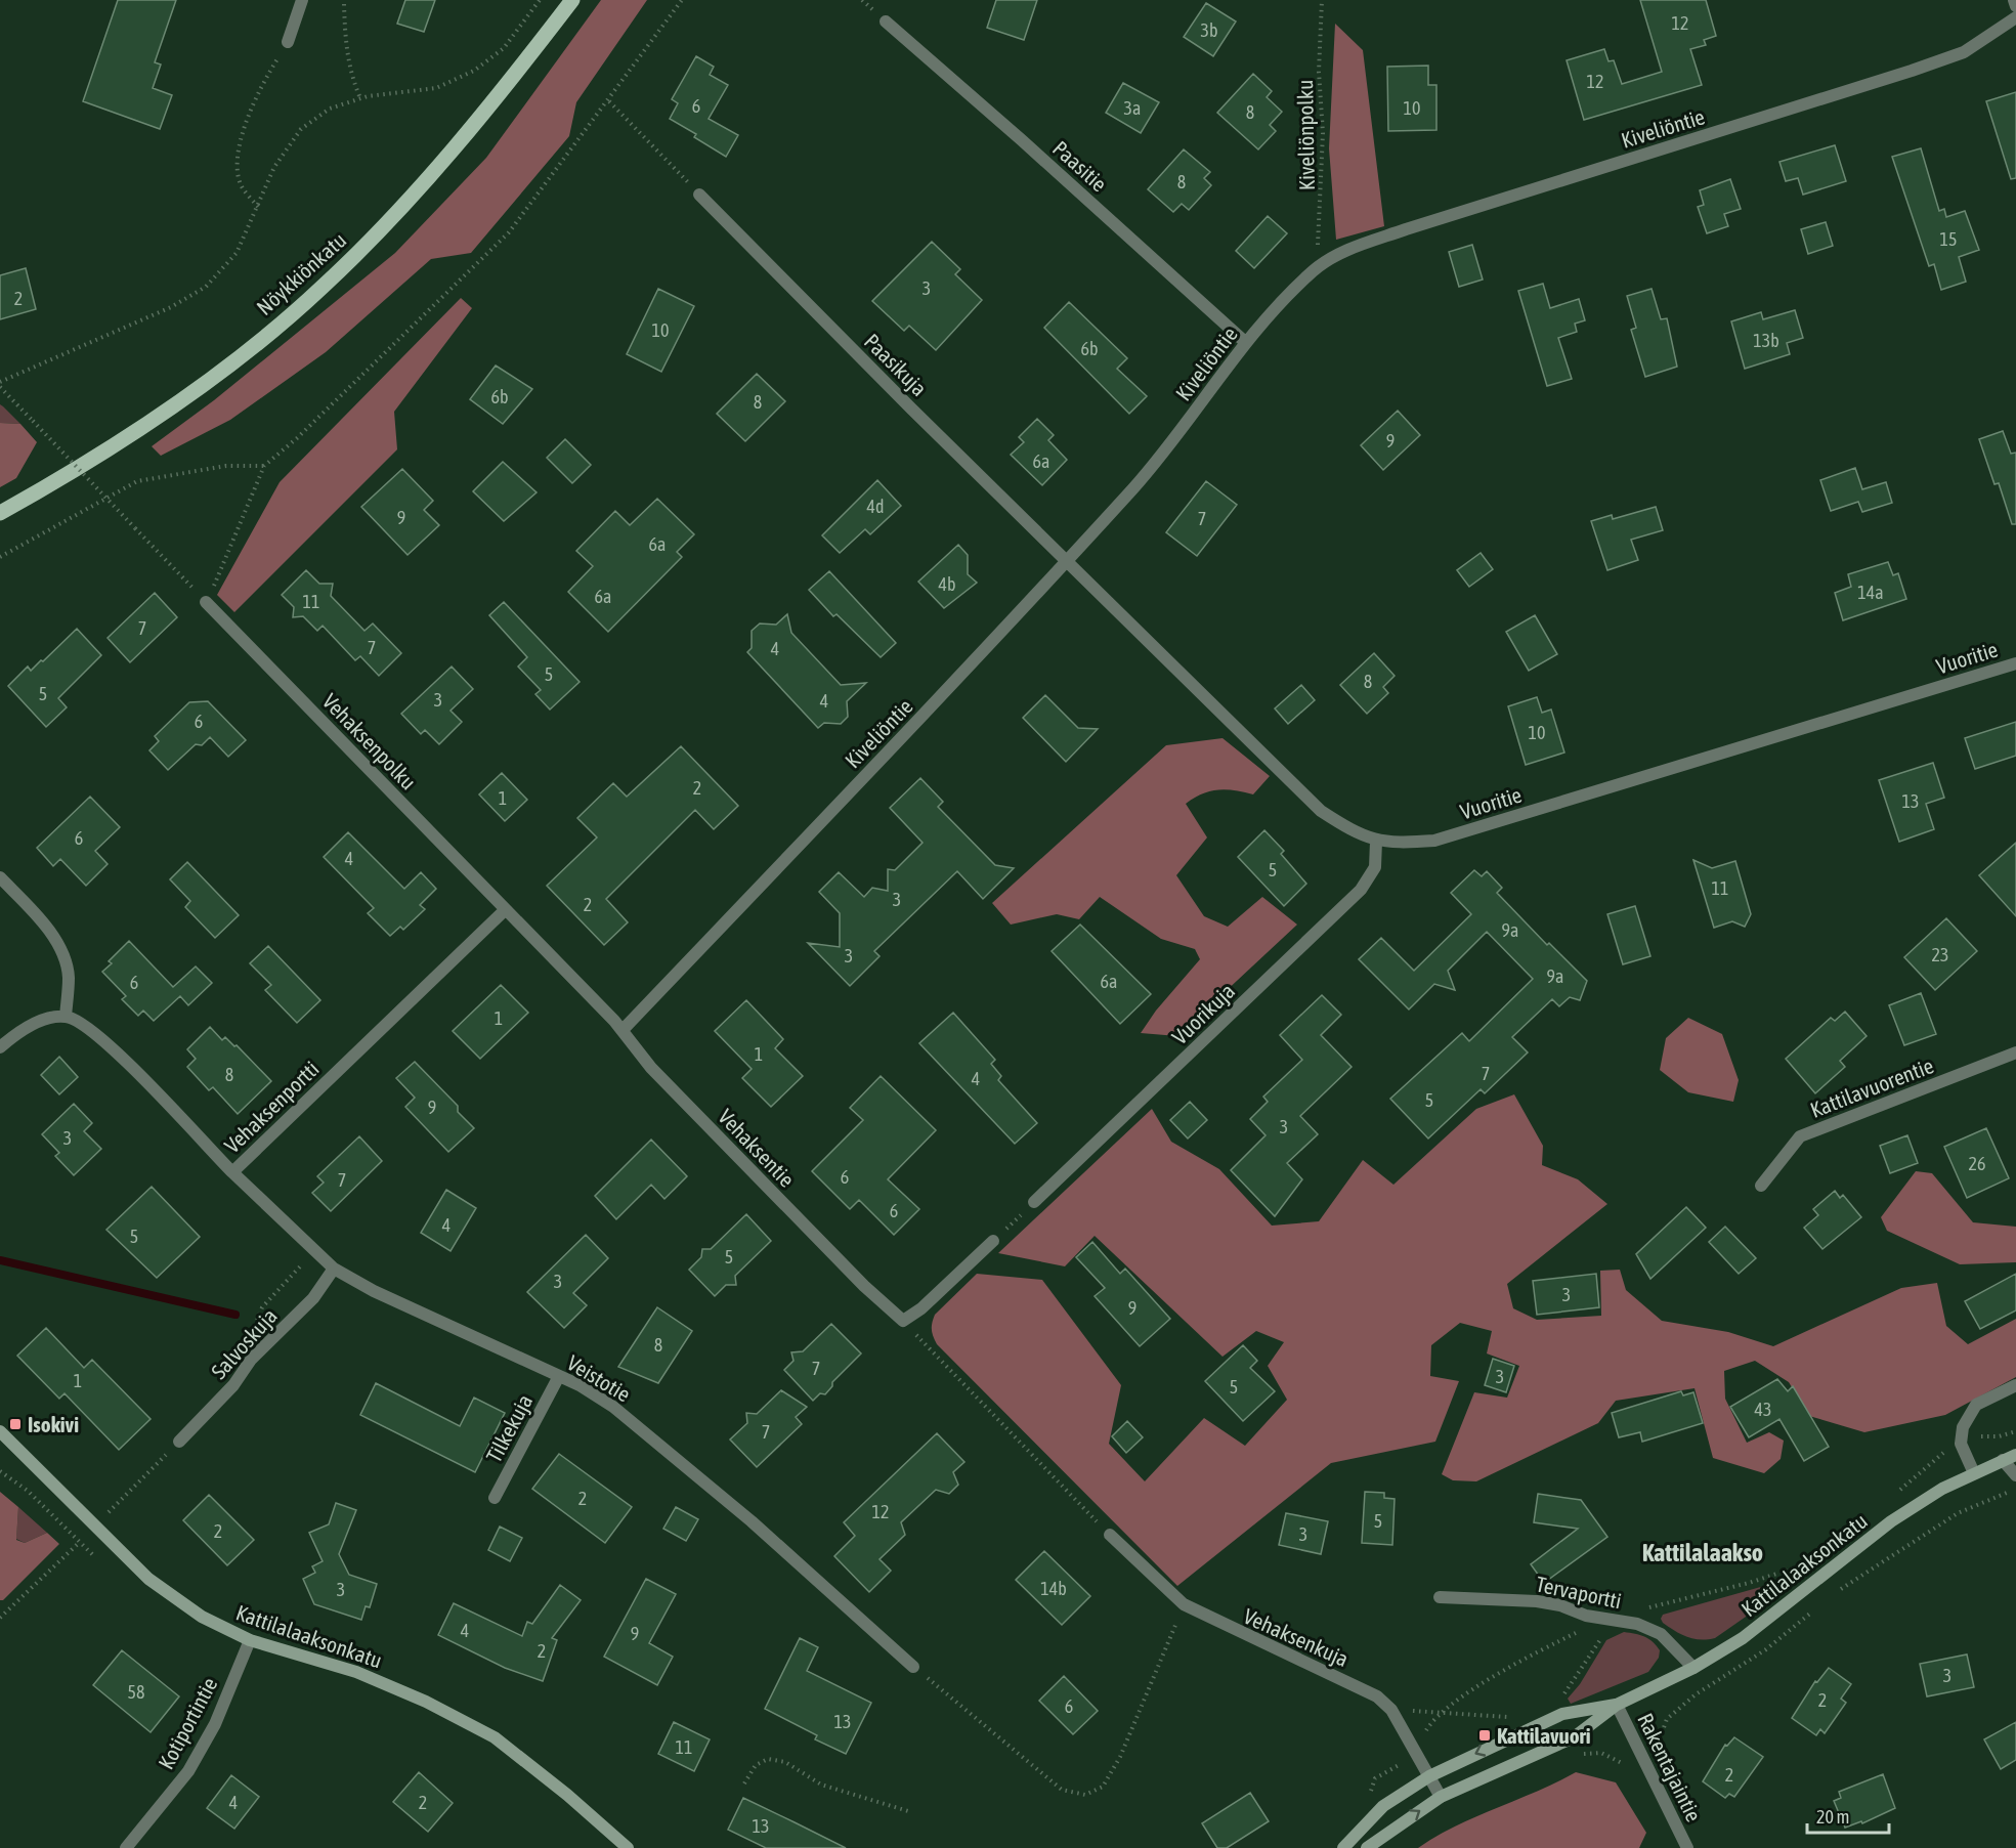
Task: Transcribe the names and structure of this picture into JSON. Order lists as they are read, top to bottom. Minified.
{"streets":{"main road":["Nöykkiönkatu"],"street":["Kiveliöntie","Paasitie","Paasikuja","Vuoritie","Vehaksenpolku","Vuorikuja","Kattilavuorentie","Vehaksenportti","Vehaksentie","Salvoskuja","Veistotie","Tilkekuja","Kattilalaaksonkatu","Tervaportti","Vehaksenkuja","Kotiportintie","Rakentajaintie"],"path":["Kiveliönpolku"]},"crossings":[["Kiveliöntie","Kiveliönpolku"],["Kiveliöntie","Paasitie"],["Kiveliöntie","Paasikuja"],["Kiveliöntie","Vuoritie"],["Kiveliöntie","Vehaksentie"],["Paasikuja","Vuoritie"],["Vuoritie","Vuorikuja"],["Vehaksenpolku","Vehaksenportti"],["Vehaksenpolku","Vehaksentie"],["Vehaksenportti","Vehaksentie"],["Vehaksenportti","Veistotie"],["Salvoskuja","Veistotie"],["Veistotie","Tilkekuja"],["Kattilalaaksonkatu","Tervaportti"],["Kattilalaaksonkatu","Vehaksenkuja"],["Kattilalaaksonkatu","Kotiportintie"],["Kattilalaaksonkatu","Rakentajaintie"]],"districts":["Kattilalaakso"],"places":{"transit":["Isokivi","Kattilavuori"]},"house_numbers":["12","3b","12","6","3a","10","8","8","15","3","2","10","13b","6b","6b","8","9","6a","4d","9","7","6a","4b","14a","6a","11","7","7","4","5","8","5","3","4","6","10","2","1","13","6","4","5","11","3","2","9a","23","3","9a","6a","6","1","1","7","8","4","5","9","3","3","26","6","7","6","4","5","5","3","3","9","8","7","3","1","5","43","7","2","12","5","2","3","14b","3","4","9","2","3","58","2","6","13","11","2","4","2","13"],"scale_bar":"20 m"}
